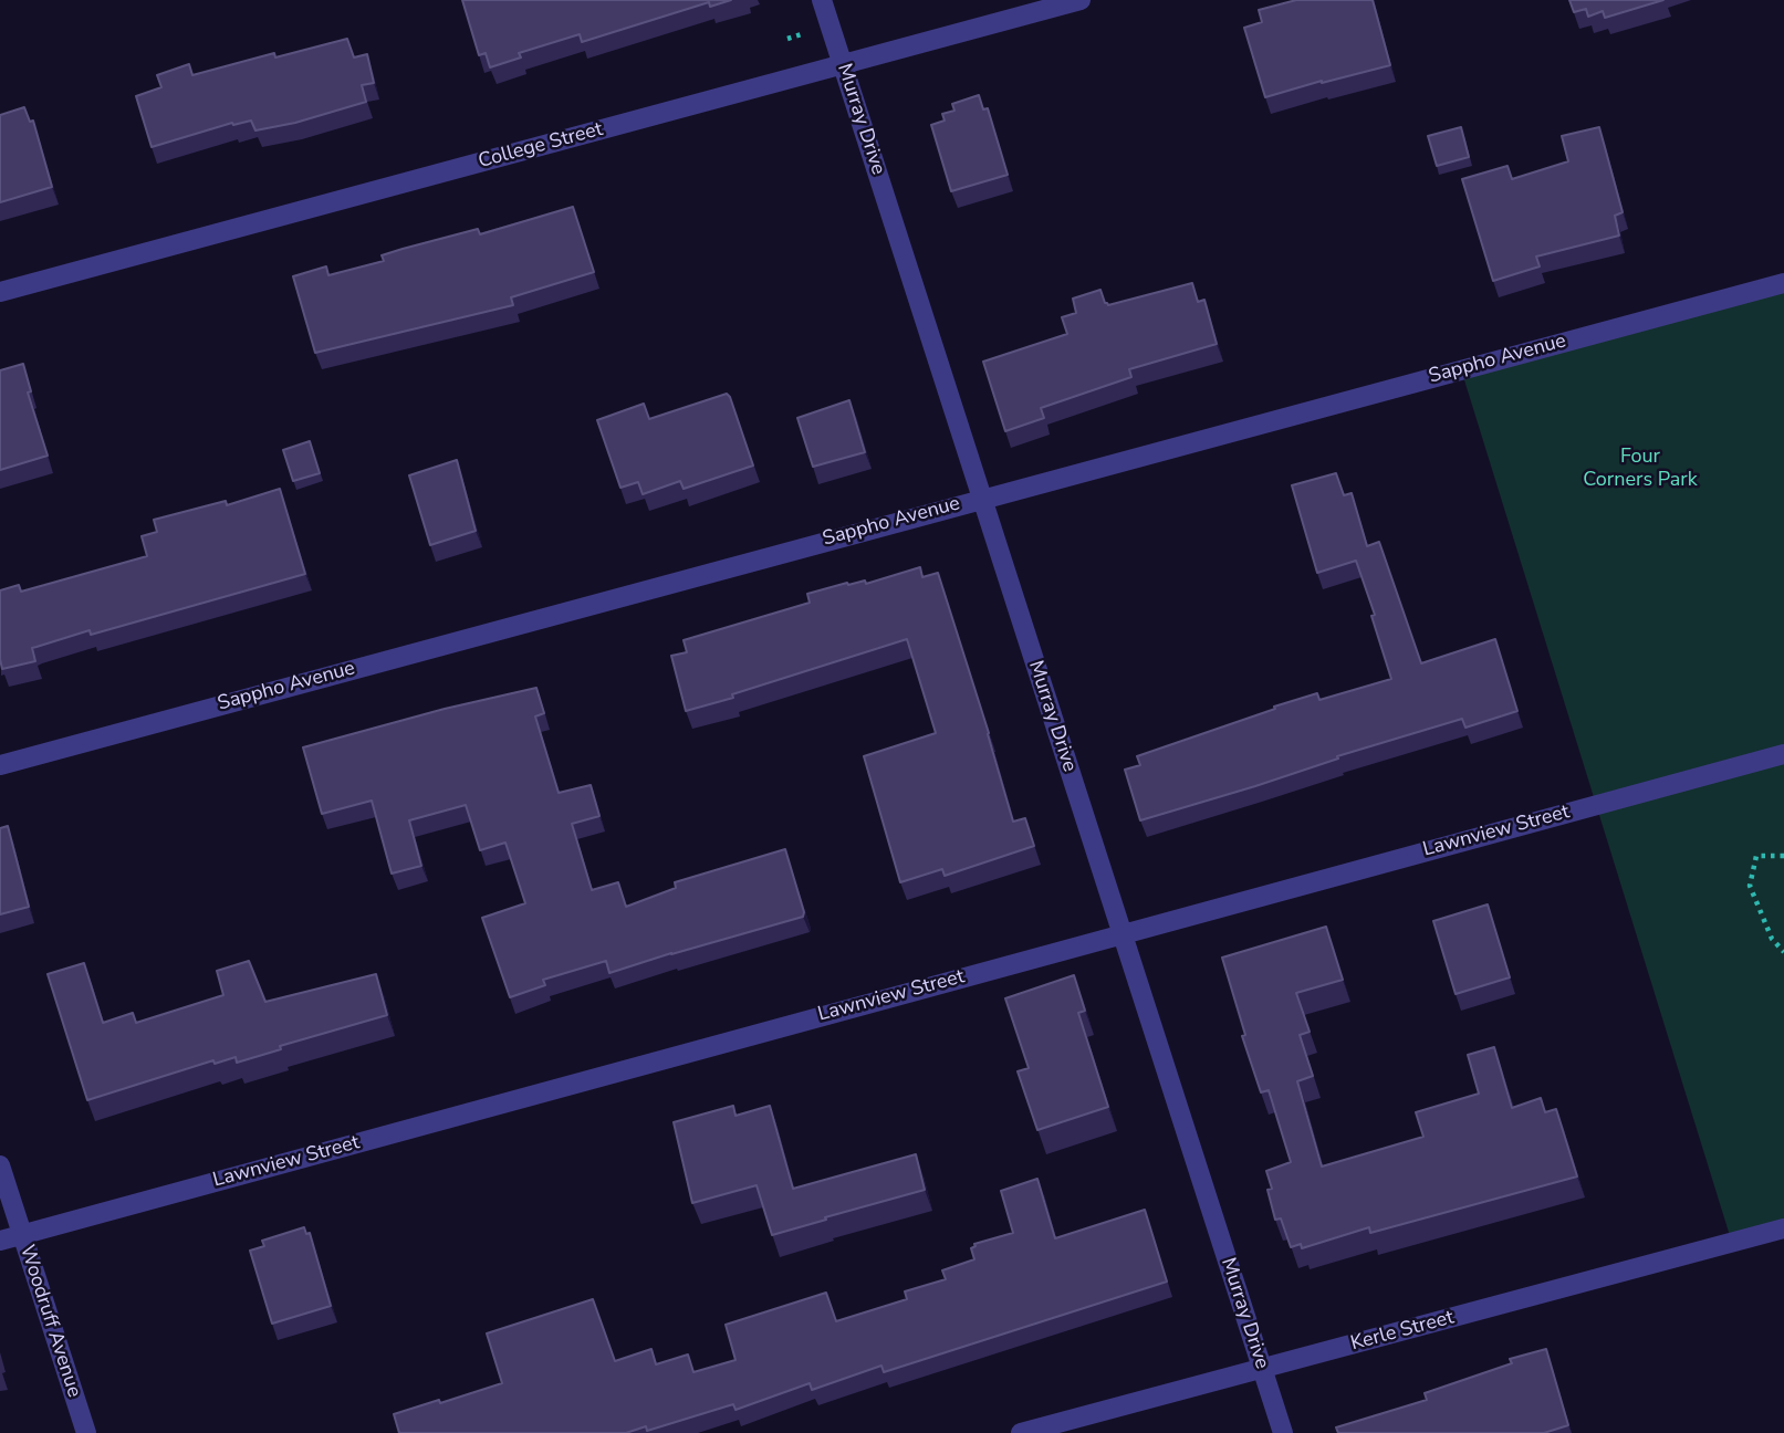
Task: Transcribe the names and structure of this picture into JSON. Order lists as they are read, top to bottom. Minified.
{"streets":{"street":["Murray Drive","College Street","Sappho Avenue","Lawnview Street","Woodruff Avenue","Kerle Street"]},"crossings":[["Murray Drive","College Street"],["Murray Drive","Sappho Avenue"],["Murray Drive","Lawnview Street"],["Murray Drive","Kerle Street"],["Lawnview Street","Woodruff Avenue"]],"parks":["Four Corners Park"]}
